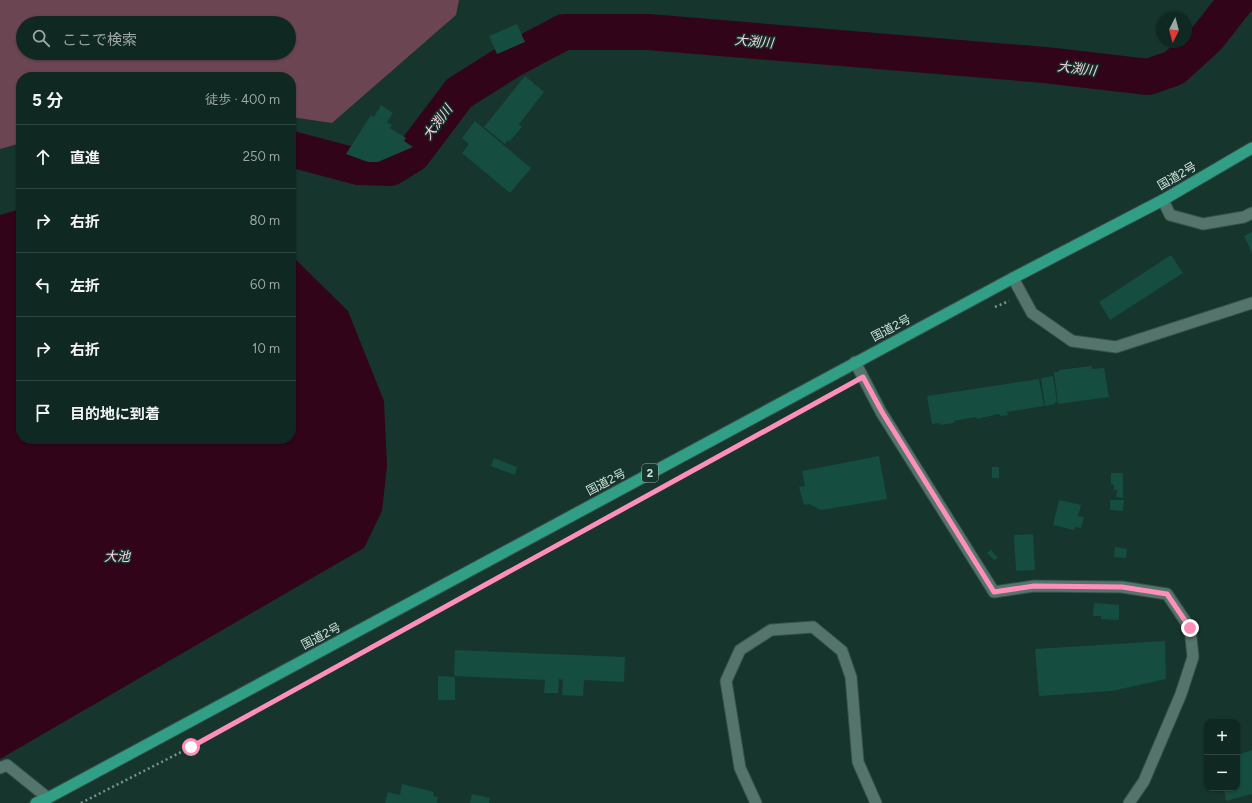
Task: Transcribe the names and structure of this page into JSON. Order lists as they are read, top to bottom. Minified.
{"streets":{"highway":["国道2号","2"]},"water":["大渕川","大池"],"north":"bottom","page":{"search":"ここで検索","heading":["5 分","徒歩 · 400 m"],"list":[["直進","250 m"],["右折","80 m"],["左折","60 m"],["右折","10 m"],"目的地に到着"],"map_buttons":["+","−"]}}
